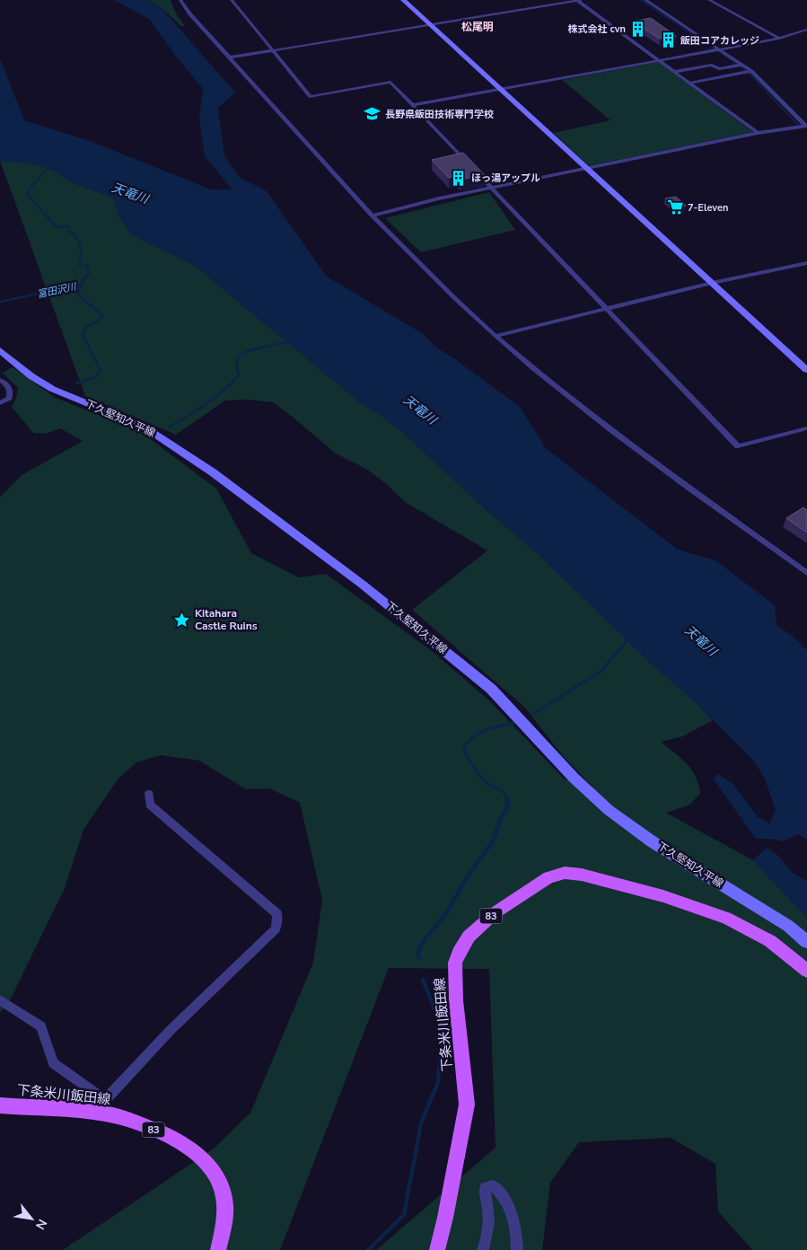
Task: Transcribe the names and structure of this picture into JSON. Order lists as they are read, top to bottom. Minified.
{"streets":{"main road":["83","下条米川飯田線"],"street":["下久堅知久平線"]},"districts":["松尾明"],"water":["天竜川","富田沢川"],"places":{"building":["株式会社 cvn","飯田コアカレッジ","ほっ湯アップル"],"school or university":["長野県飯田技術専門学校"],"supermarket":["7-Eleven"],"place":["Kitahara Castle Ruins"]},"north":"bottom right"}
